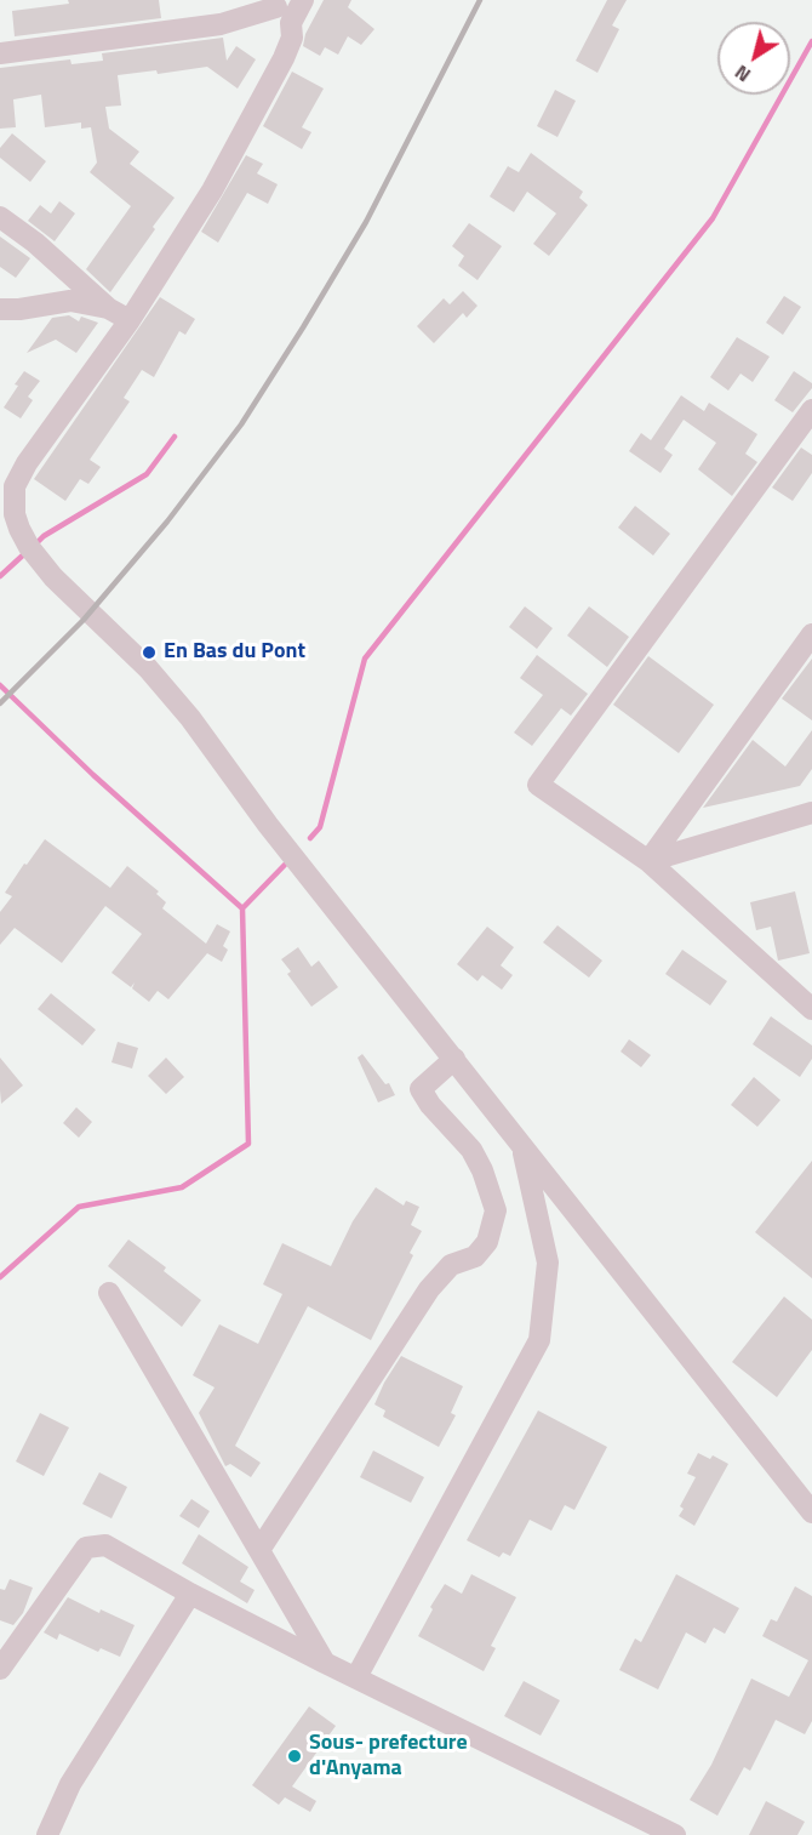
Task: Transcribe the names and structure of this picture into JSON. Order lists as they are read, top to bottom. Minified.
{"places":["En Bas du Pont","Sous- prefecture d'Anyama"],"north":"bottom left"}
